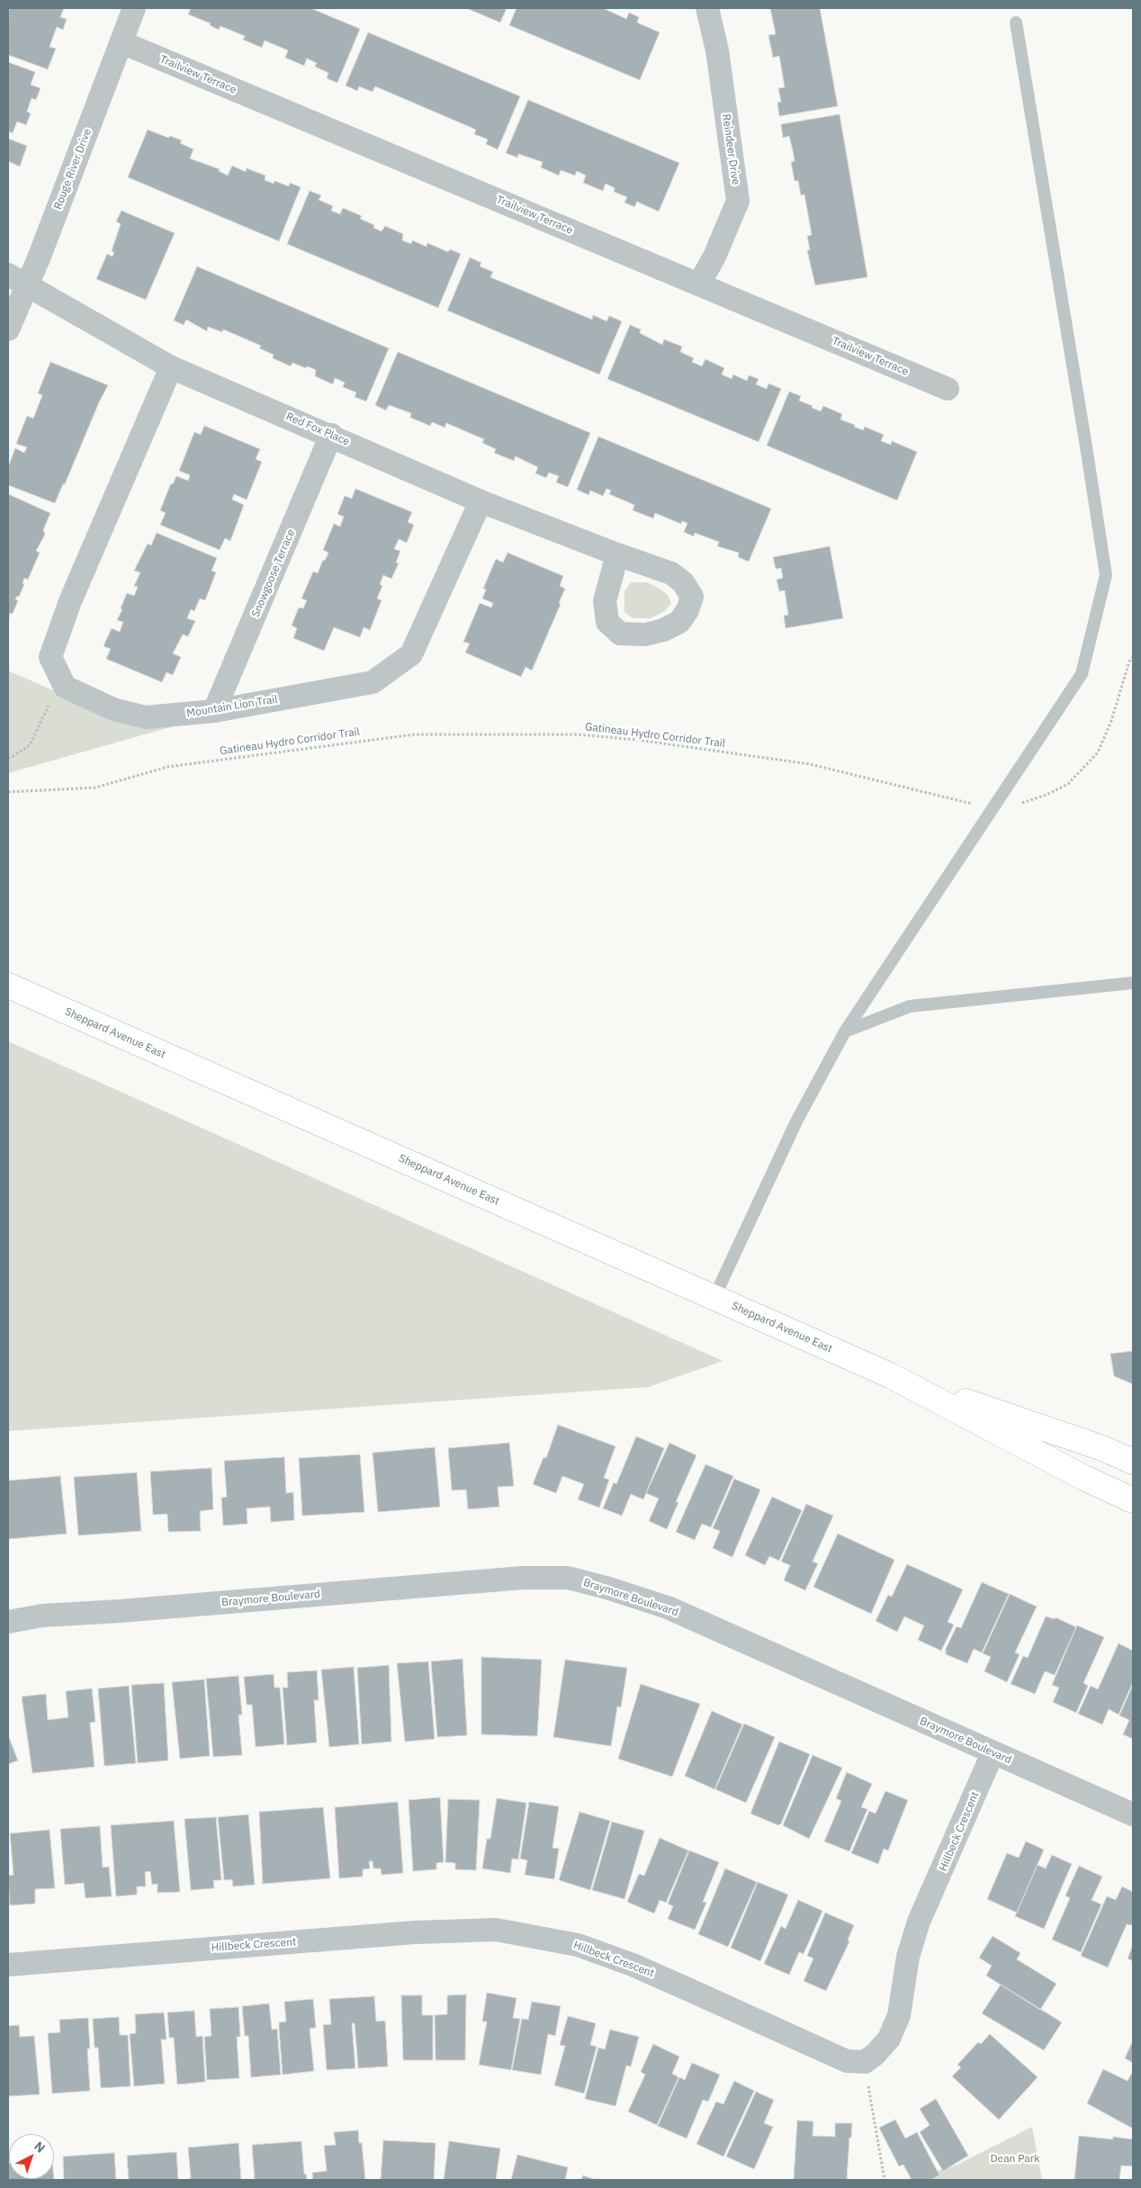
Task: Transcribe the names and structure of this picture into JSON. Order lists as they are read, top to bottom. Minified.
{"streets":{"main road":["Sheppard Avenue East"],"street":["Trailview Terrace","Reindeer Drive","Rouge River Drive","Red Fox Place","Snowgoose Terrace","Mountain Lion Trail","Braymore Boulevard","Hillbeck Crescent"],"path":["Gatineau Hydro Corridor Trail"]},"crossings":[["Trailview Terrace","Reindeer Drive"],["Trailview Terrace","Rouge River Drive"],["Rouge River Drive","Red Fox Place"],["Red Fox Place","Snowgoose Terrace"],["Red Fox Place","Mountain Lion Trail"],["Snowgoose Terrace","Mountain Lion Trail"],["Braymore Boulevard","Hillbeck Crescent"]],"parks":["Dean Park"],"north":"top right"}
